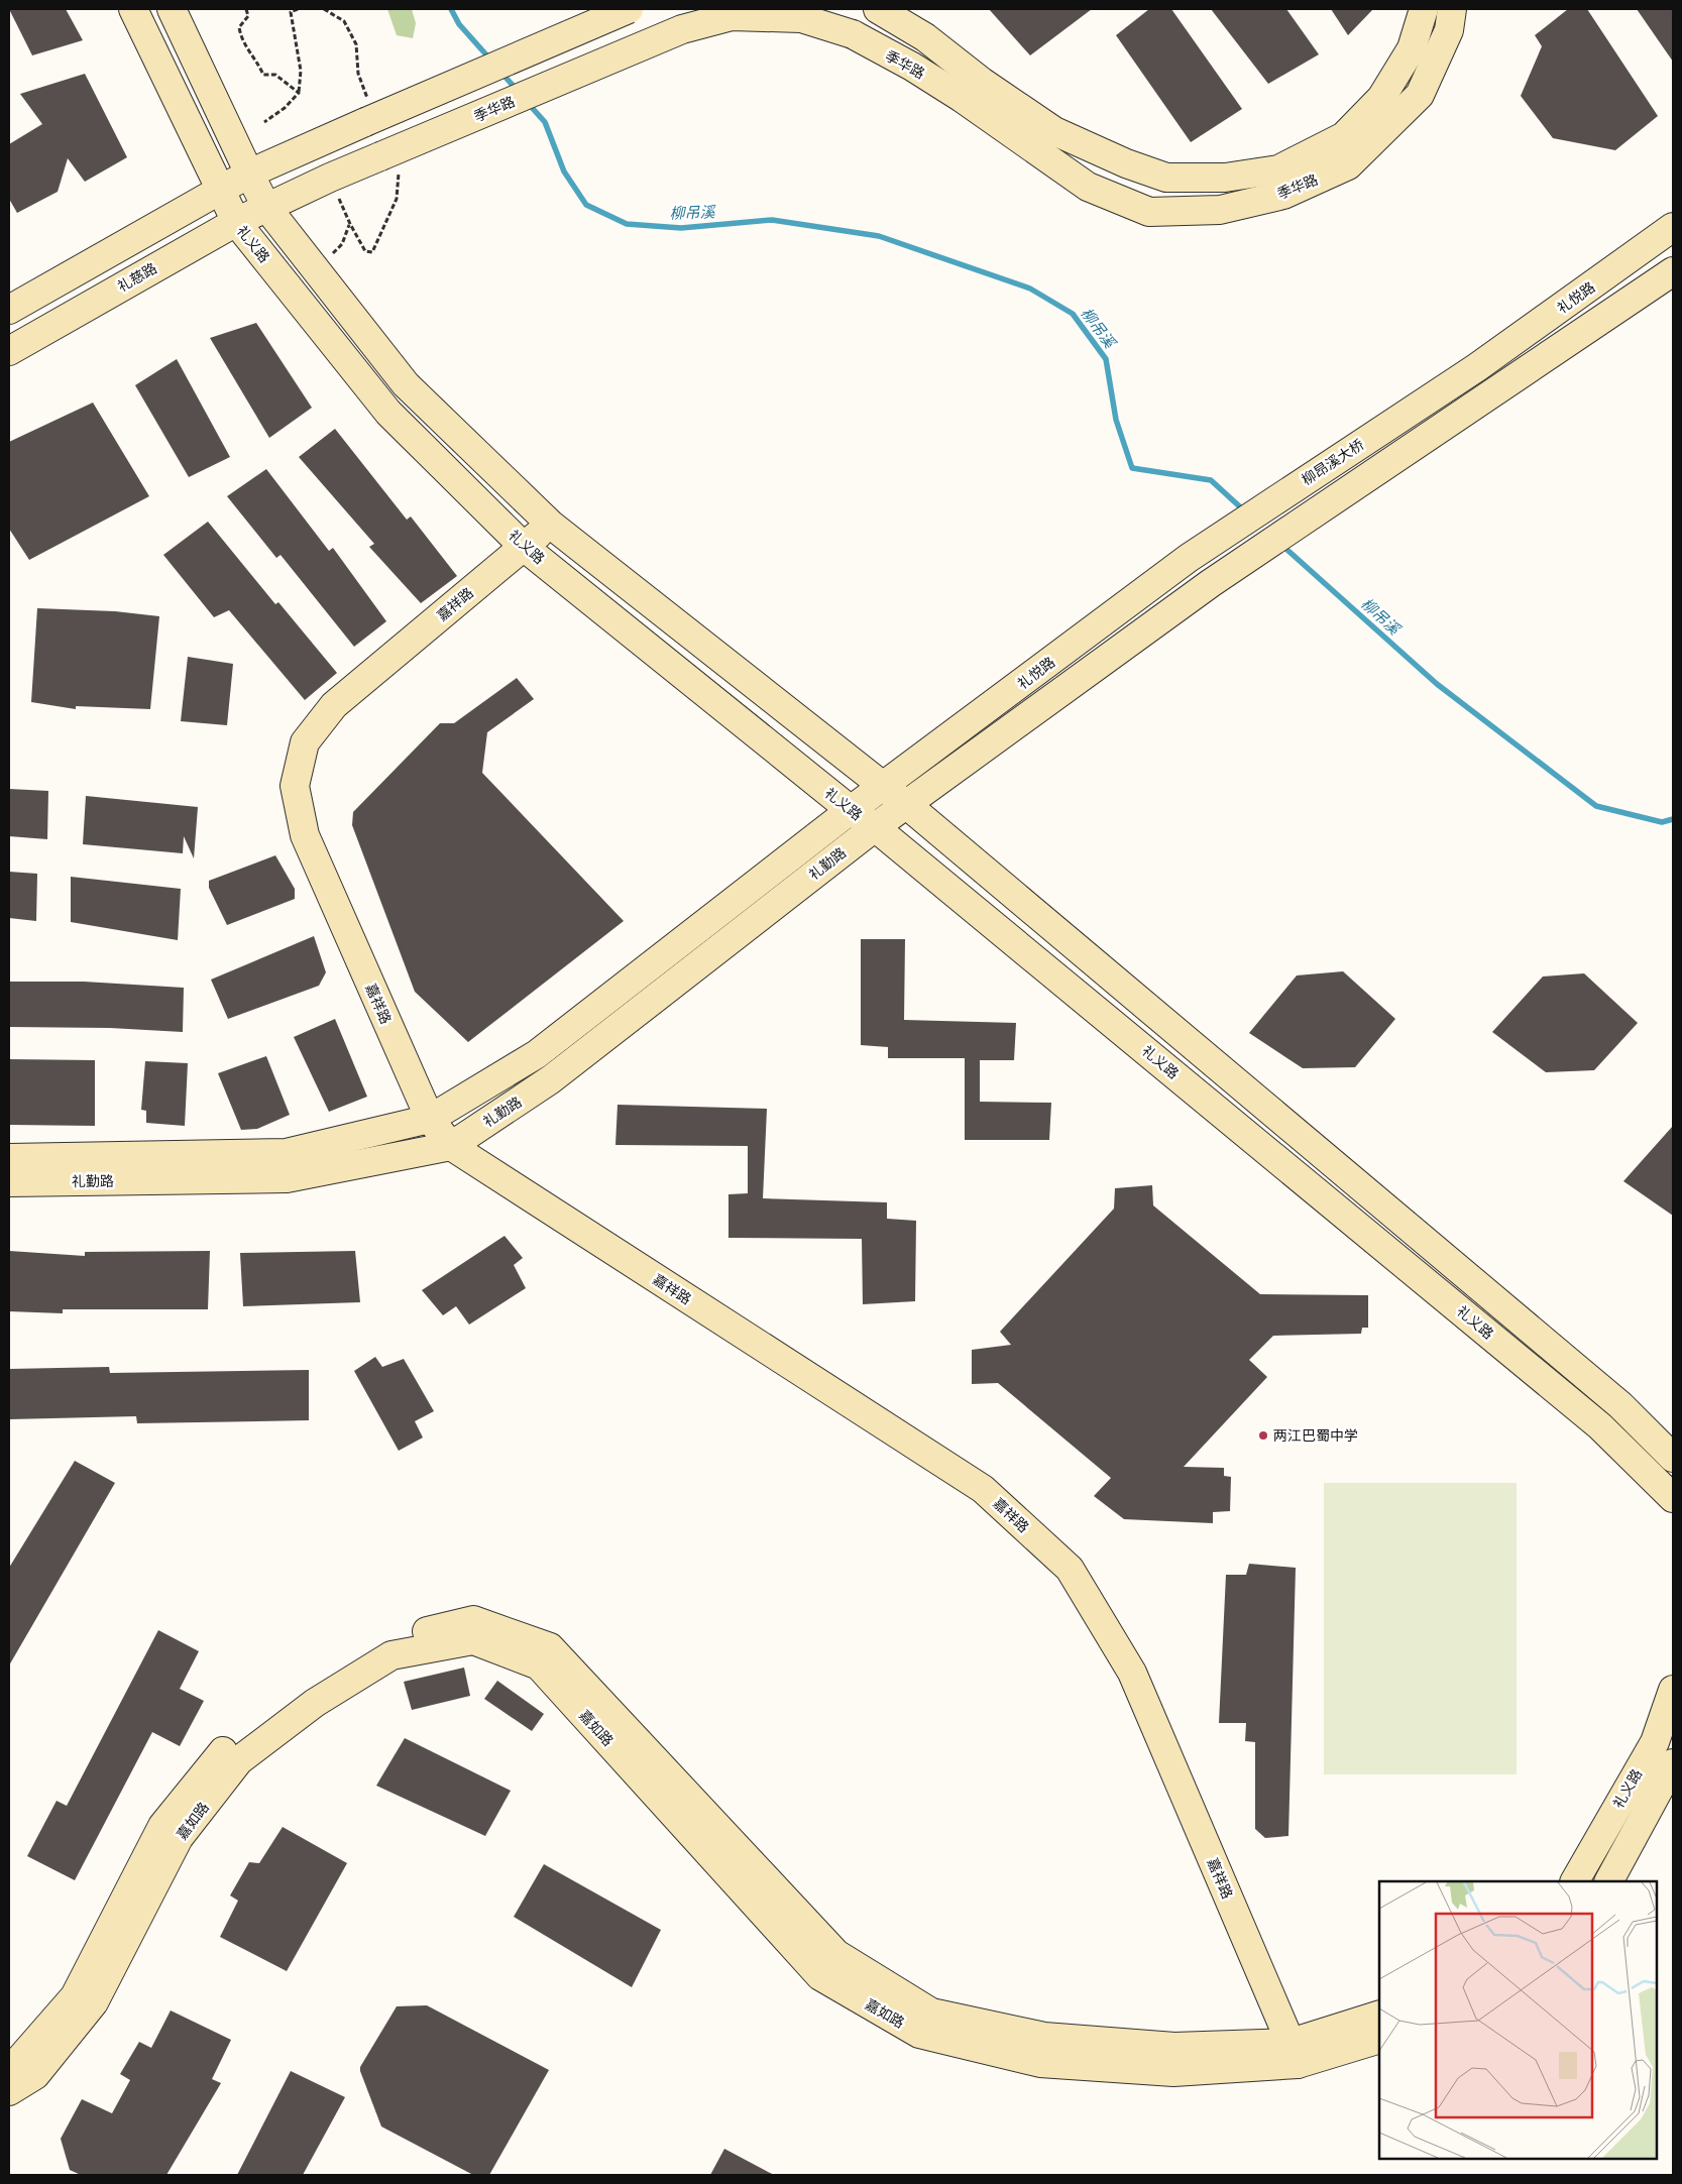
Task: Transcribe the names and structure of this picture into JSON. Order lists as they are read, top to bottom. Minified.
{"streets":{"main road":["季华路","礼义路","礼慈路","礼悦路","柳昂溪大桥","嘉祥路","礼勤路","嘉如路"]},"crossings":[["季华路","礼慈路"],["礼义路","礼慈路"],["礼义路","嘉祥路"],["礼义路","礼勤路"],["礼悦路","柳昂溪大桥"],["礼悦路","礼勤路"],["嘉祥路","礼勤路"],["嘉祥路","嘉如路"]],"water":["柳吊溪"],"places":["两江巴蜀中学"]}
